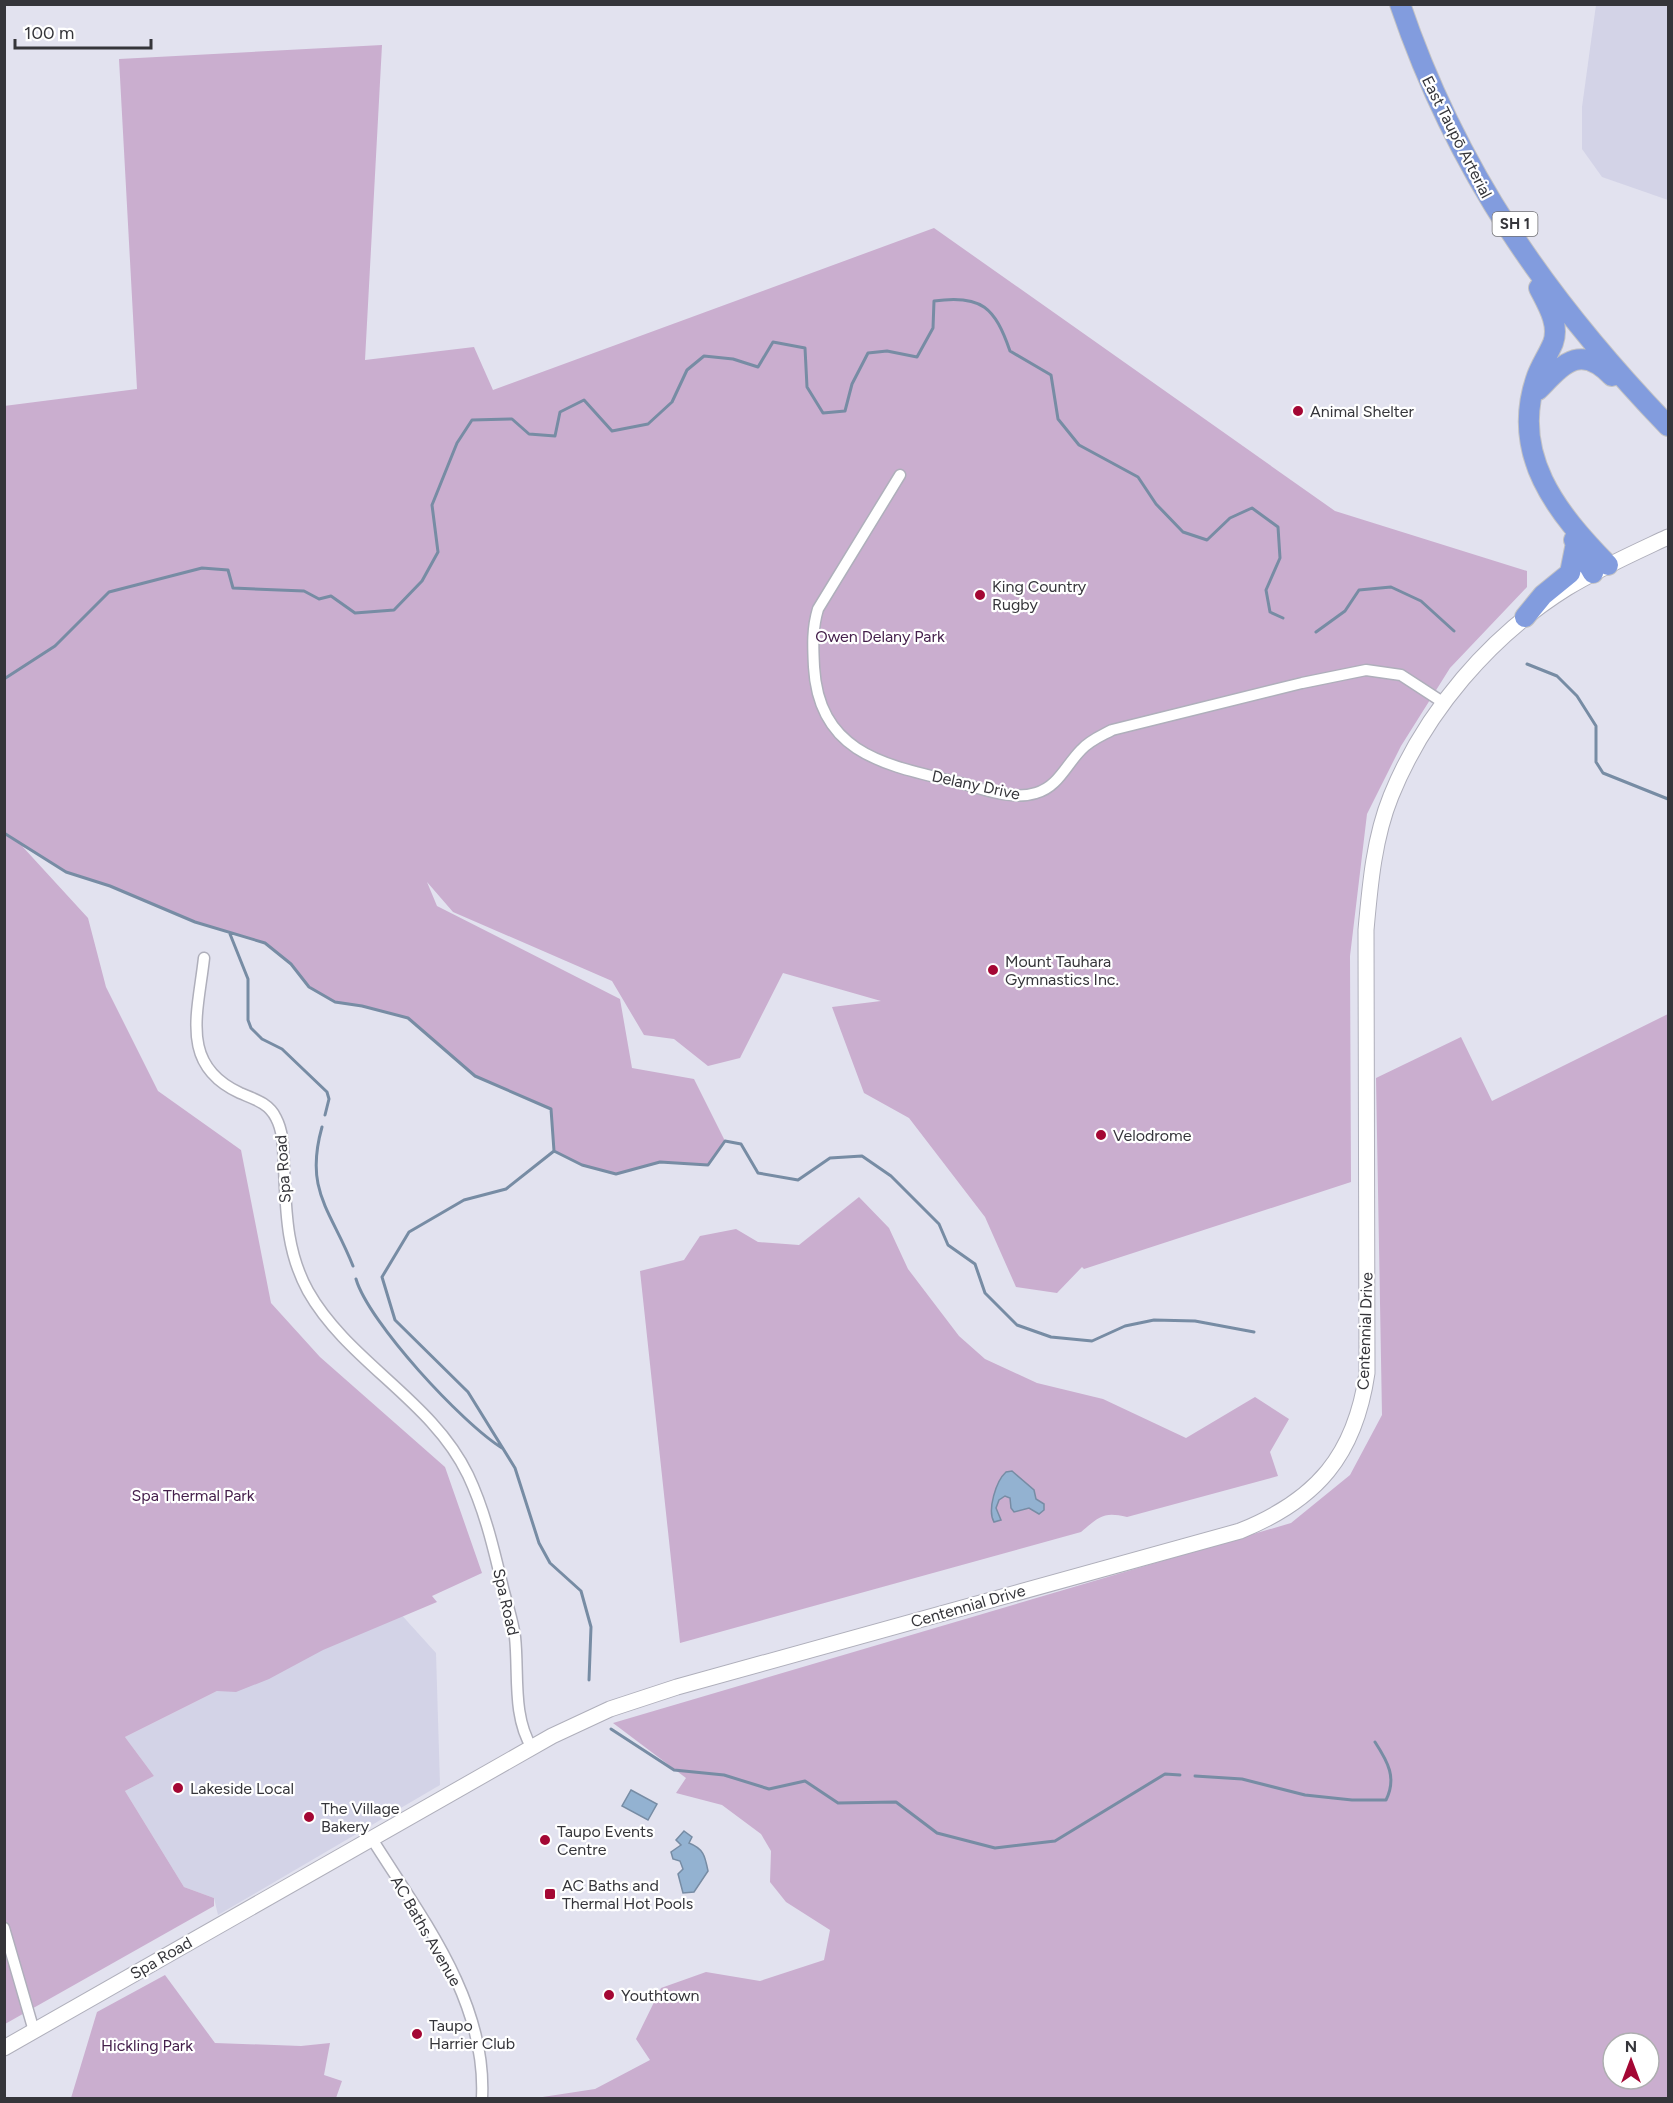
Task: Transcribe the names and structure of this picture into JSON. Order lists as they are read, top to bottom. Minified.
{"streets":{"highway":["East Taupō Arterial","SH 1"],"main road":["Spa Road","Centennial Drive"],"street":["Delany Drive","AC Baths Avenue"]},"crossings":[["Delany Drive","Centennial Drive"],["Spa Road","Centennial Drive"],["Spa Road","AC Baths Avenue"]],"parks":["Owen Delany Park","Spa Thermal Park","Hickling Park"],"places":{"other":["Animal Shelter","King Country Rugby","Mount Tauhara Gymnastics Inc.","Velodrome","Lakeside Local","The Village Bakery","Taupo Events Centre","Youthtown","Taupo Harrier Club"],"transit":["AC Baths and Thermal Hot Pools"]},"scale_bar":"100 m","north":"top"}
